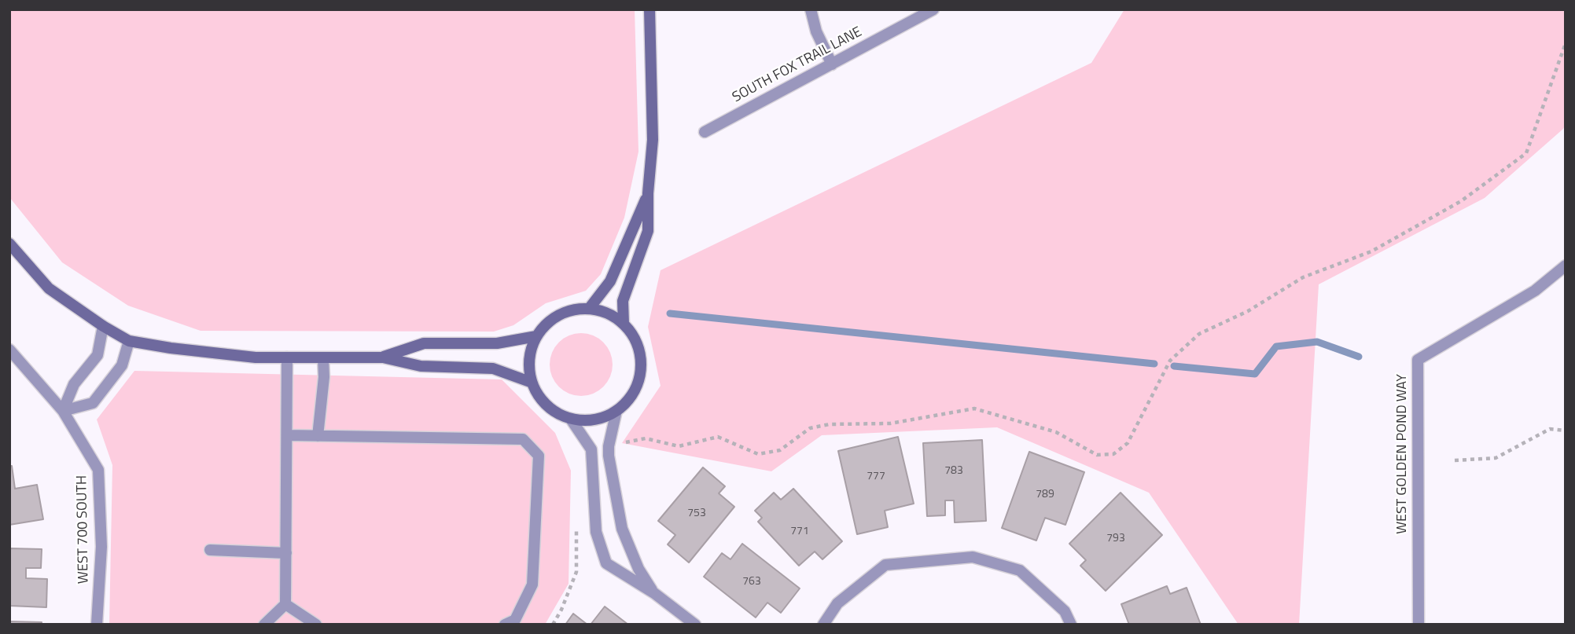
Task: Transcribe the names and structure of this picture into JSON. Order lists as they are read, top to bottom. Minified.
{"streets":{"street":["SOUTH FOX TRAIL LANE","WEST GOLDEN POND WAY","WEST 700 SOUTH"]},"house_numbers":["783","777","789","753","771","793","763"]}
